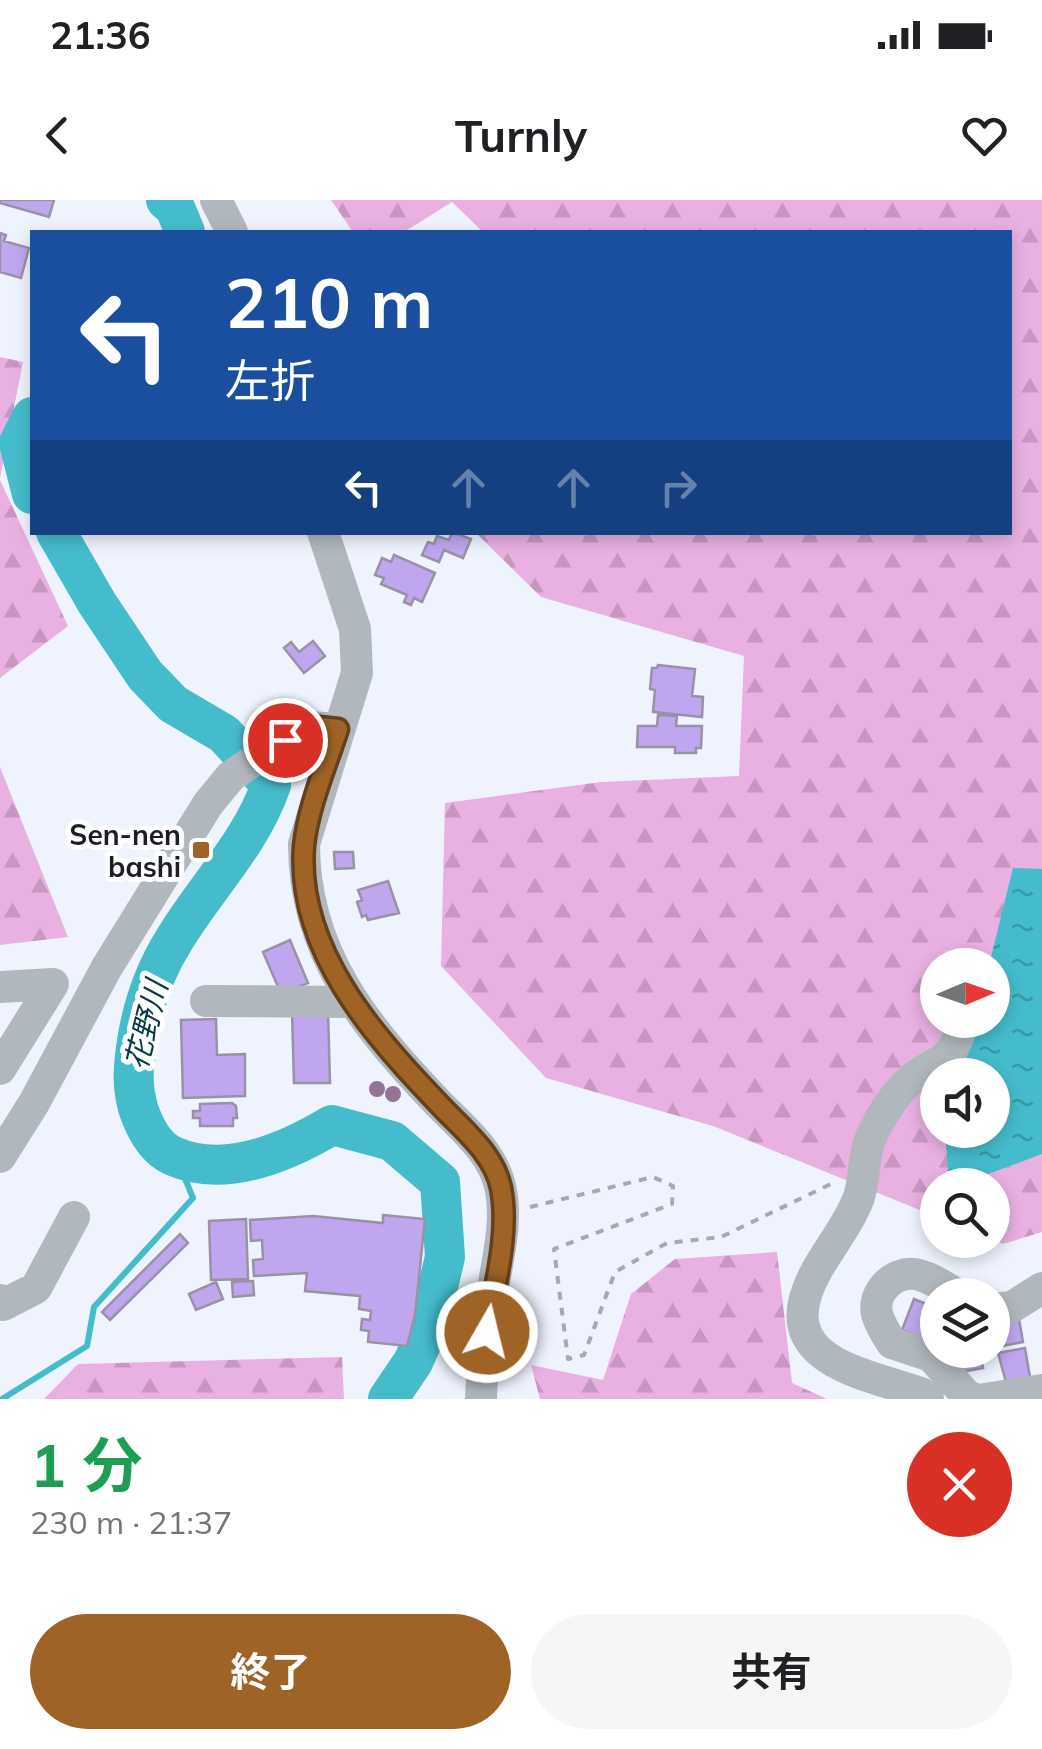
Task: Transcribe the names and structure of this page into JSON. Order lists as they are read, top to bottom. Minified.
{"water":["花野川"],"places":{"transit":["Sen-nen bashi"]},"north":"right","page":{"status":"21:36","header":"Turnly","turn":["210 m","左折"],"heading":["1 分","230 m · 21:37"],"buttons":["終了","共有"]}}
